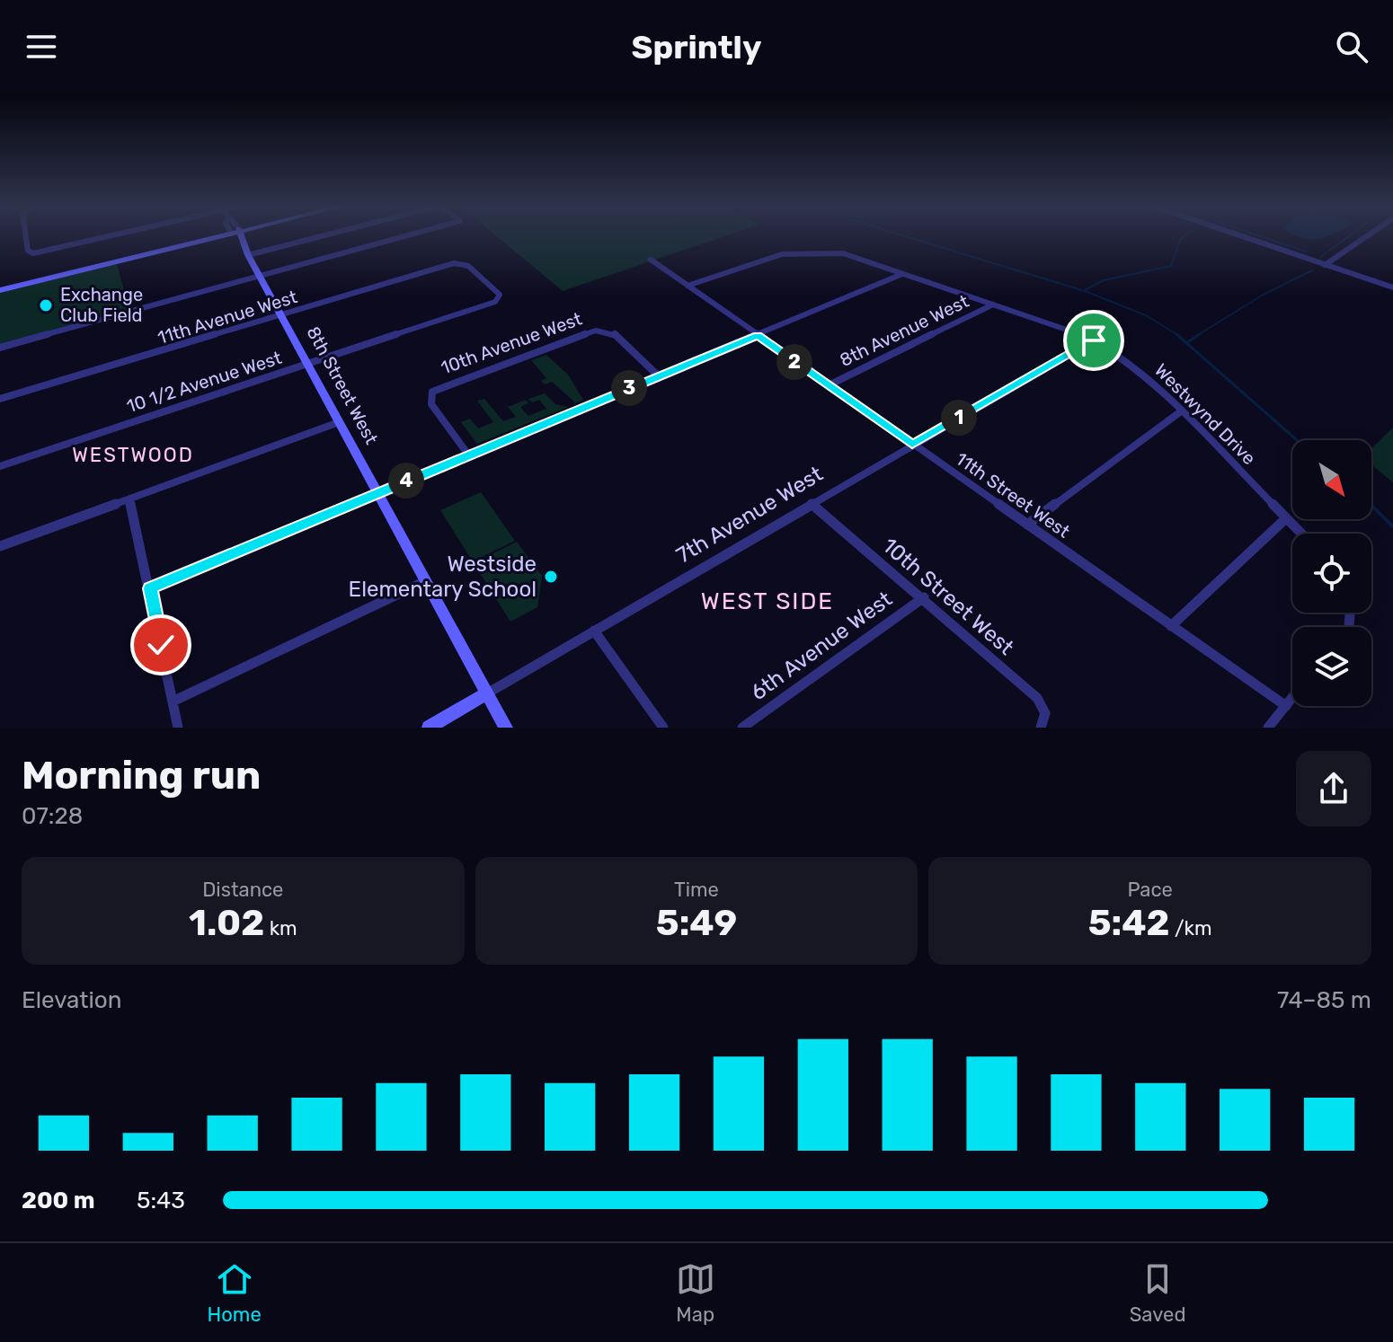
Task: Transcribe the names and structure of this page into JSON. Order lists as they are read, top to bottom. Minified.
{"streets":{"street":["11th Avenue West","8th Avenue West","10th Avenue West","10 1/2 Avenue West","8th Street West","Westwynd Drive","11th Street West","7th Avenue West","10th Street West","6th Avenue West"]},"crossings":[["11th Avenue West","10 1/2 Avenue West"],["11th Avenue West","8th Street West"],["8th Avenue West","Westwynd Drive"],["8th Avenue West","11th Street West"],["10 1/2 Avenue West","8th Street West"],["8th Street West","7th Avenue West"],["Westwynd Drive","11th Street West"],["Westwynd Drive","7th Avenue West"],["11th Street West","7th Avenue West"],["7th Avenue West","10th Street West"],["10th Street West","6th Avenue West"]],"districts":["WESTWOOD","WEST SIDE"],"places":["Exchange Club Field","Westside Elementary School"],"north":"bottom right","page":{"header":"Sprintly","pins":["2","3","1","4"],"heading":["Morning run","07:28"],"stats":[["Distance","1.02 km"],["Time","5:49"],["Pace","5:42 /km"]],"chart":["Elevation","74–85 m"],"list":[{"name":"200 m","note":"5:43"}],"tabs":["Home","Map","Saved"]}}
